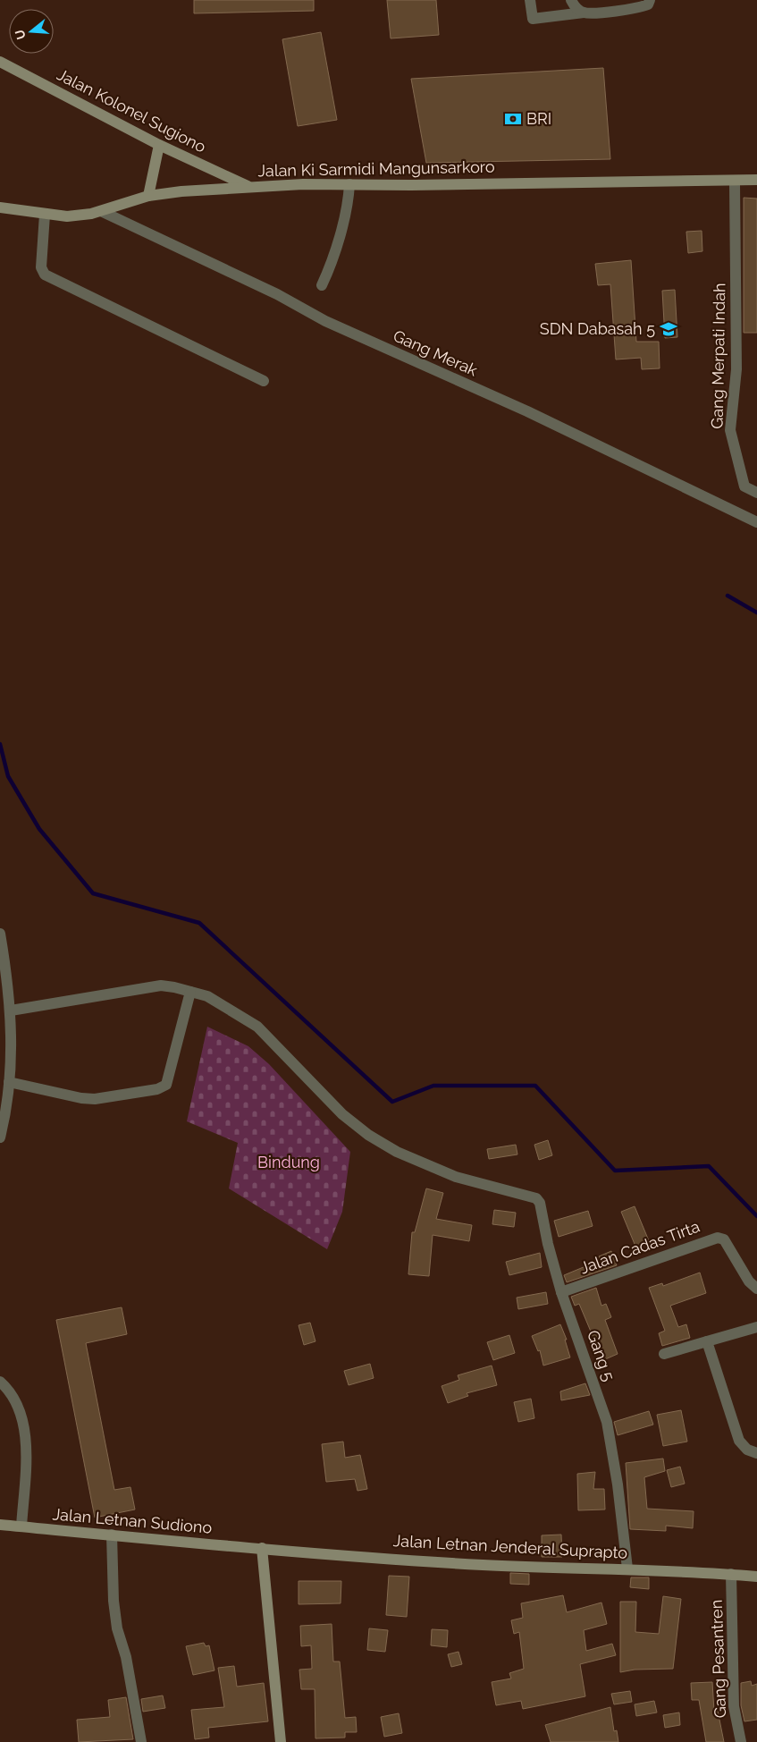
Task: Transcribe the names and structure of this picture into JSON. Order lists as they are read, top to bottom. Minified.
{"streets":{"main road":["Jalan Kolonel Sugiono","Jalan Ki Sarmidi Mangunsarkoro","Jalan Letnan Sudiono","Jalan Letnan Jenderal Suprapto"],"street":["Gang Merak","Gang Merpati Indah","Jalan Cadas Tirta","Gang 5","Gang Pesantren"]},"crossings":[["Jalan Kolonel Sugiono","Jalan Ki Sarmidi Mangunsarkoro"],["Jalan Ki Sarmidi Mangunsarkoro","Gang Merak"],["Jalan Cadas Tirta","Gang 5"],["Gang 5","Jalan Letnan Jenderal Suprapto"],["Jalan Letnan Sudiono","Jalan Letnan Jenderal Suprapto"],["Jalan Letnan Jenderal Suprapto","Gang Pesantren"]],"parks":["Bindung"],"places":{"bank":["BRI"],"school or university":["SDN Dabasah 5"]},"north":"left"}
